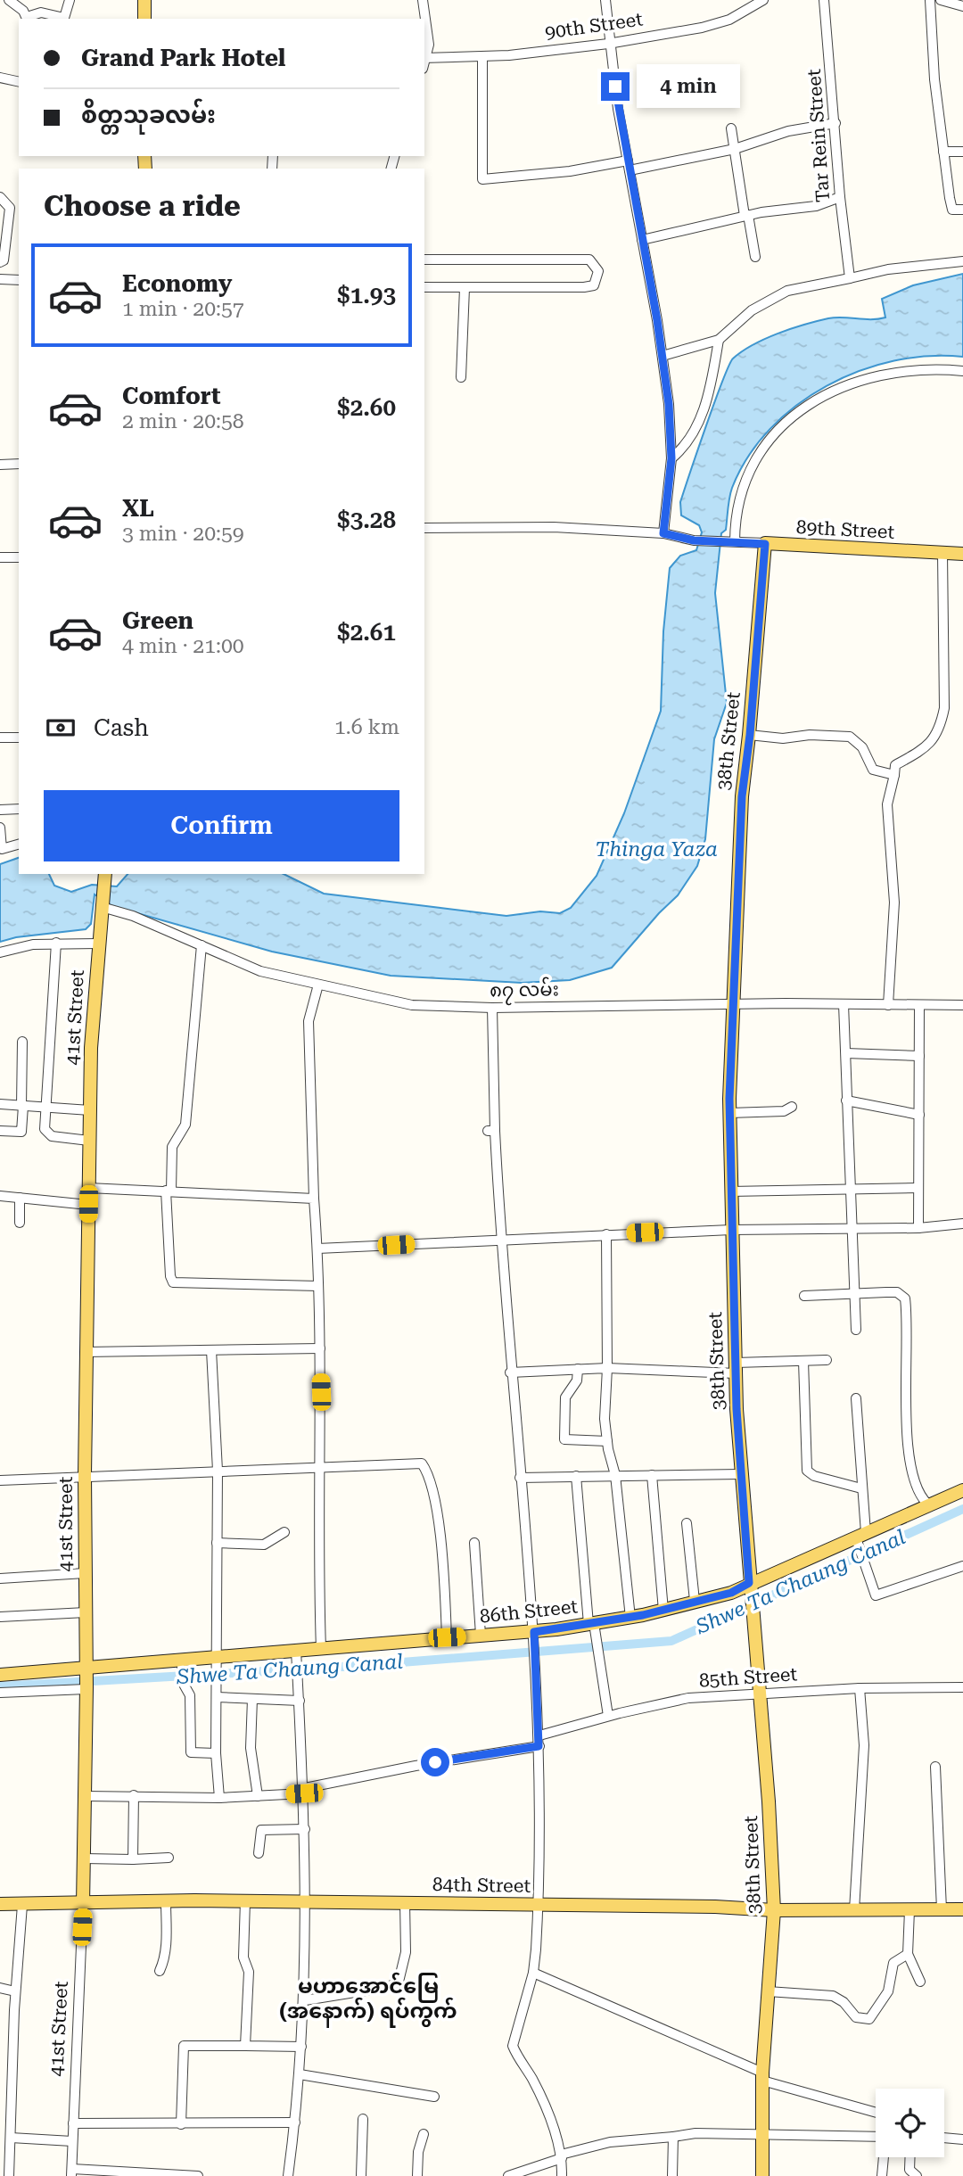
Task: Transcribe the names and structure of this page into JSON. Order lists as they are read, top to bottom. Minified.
{"streets":{"main road":["89th Street","38th Street","41st Street","86th Street","84th Street"],"street":["90th Street","Tar Rein Street","၈၇ လမ်း","85th Street"]},"crossings":[["89th Street","38th Street"],["38th Street","၈၇ လမ်း"],["38th Street","86th Street"],["38th Street","85th Street"],["38th Street","84th Street"],["၈၇ လမ်း","41st Street"],["41st Street","86th Street"],["41st Street","84th Street"]],"districts":["မဟာအောင်မြေ (အနောက်) ရပ်ကွက်"],"water":["Thinga Yaza","Shwe Ta Chaung Canal"],"page":{"banner":["Grand Park Hotel","စိတ္တသုခလမ်း"],"bubble":"4 min","heading":"Choose a ride","list":[{"name":"Economy","note":"1 min · 20:57","value":"$1.93"},{"name":"Comfort","note":"2 min · 20:58","value":"$2.60"},{"name":"XL","note":"3 min · 20:59","value":"$3.28"},{"name":"Green","note":"4 min · 21:00","value":"$2.61"}],"pay":["Cash","1.6 km"],"buttons":"Confirm"}}
